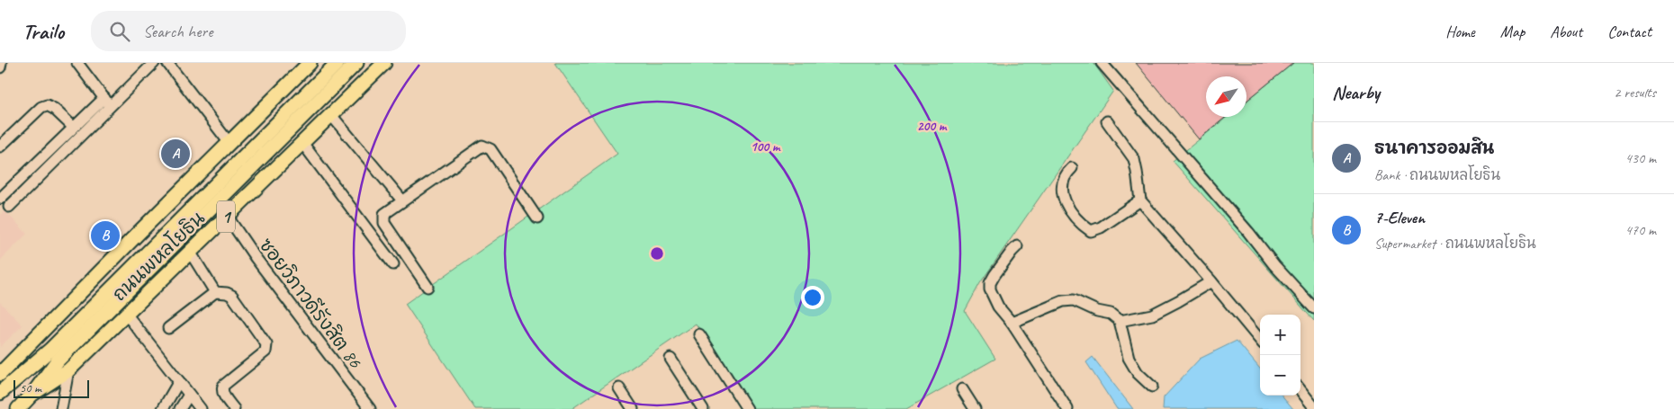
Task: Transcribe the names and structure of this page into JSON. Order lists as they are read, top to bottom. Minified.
{"streets":{"main road":["1","ถนนพหลโยธิน"],"street":["ซอยวิภาวดีรังสิต 86"]},"crossings":[["ถนนพหลโยธิน","ซอยวิภาวดีรังสิต 86"]],"scale_bar":"50 m","north":"bottom left","page":{"header":"Trailo","search":"Search here","nav":["Home","Map","About","Contact"],"heading":["Nearby","2 results"],"list":[{"mark":"A","name":"ธนาคารออมสิน","note":"Bank · ถนนพหลโยธิน","value":"430 m"},{"mark":"B","name":"7-Eleven","note":"Supermarket · ถนนพหลโยธิน","value":"470 m"}],"pins":["A","B"],"map_buttons":["+","−"],"scale":"50 m"},"rings":["200 m","100 m"]}
